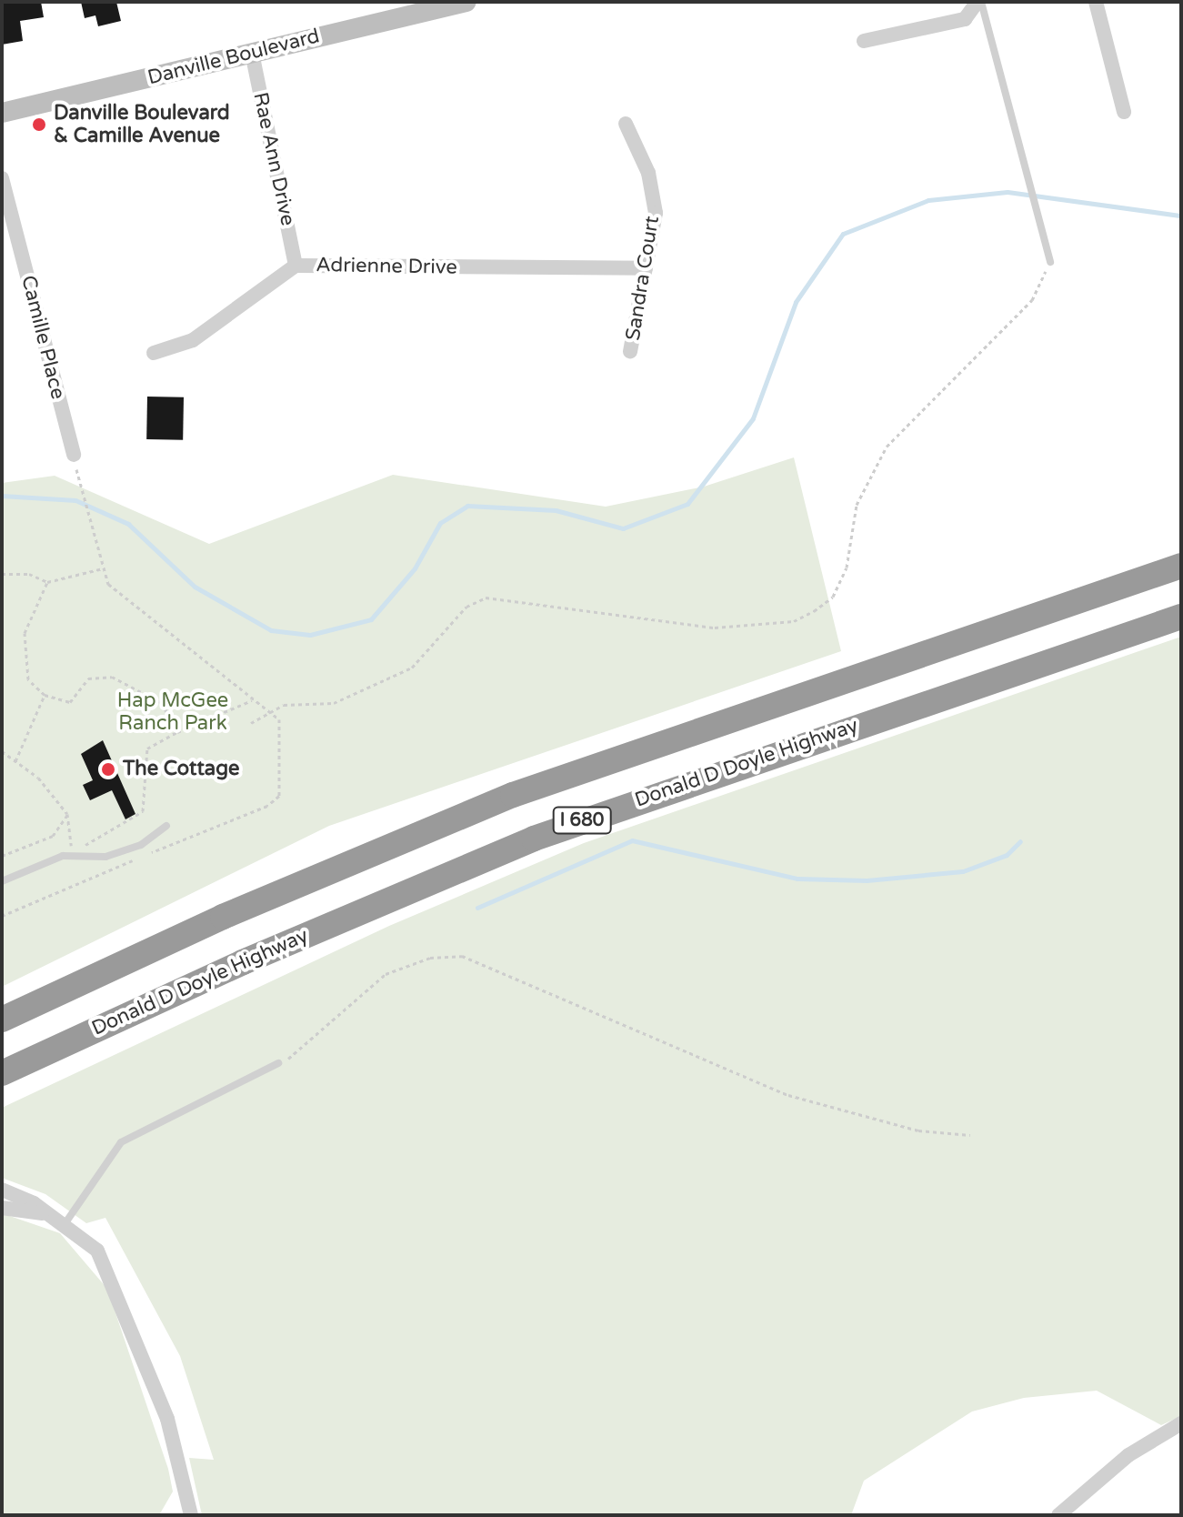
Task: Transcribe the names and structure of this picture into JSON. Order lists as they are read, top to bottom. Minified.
{"streets":{"highway":["Donald D Doyle Highway","I 680"],"main road":["Danville Boulevard"],"street":["Rae Ann Drive","Adrienne Drive","Sandra Court","Camille Place"]},"crossings":[["Danville Boulevard","Rae Ann Drive"],["Rae Ann Drive","Adrienne Drive"],["Adrienne Drive","Sandra Court"]],"parks":["Hap McGee Ranch Park"],"places":["Danville Boulevard & Camille Avenue","The Cottage"]}
